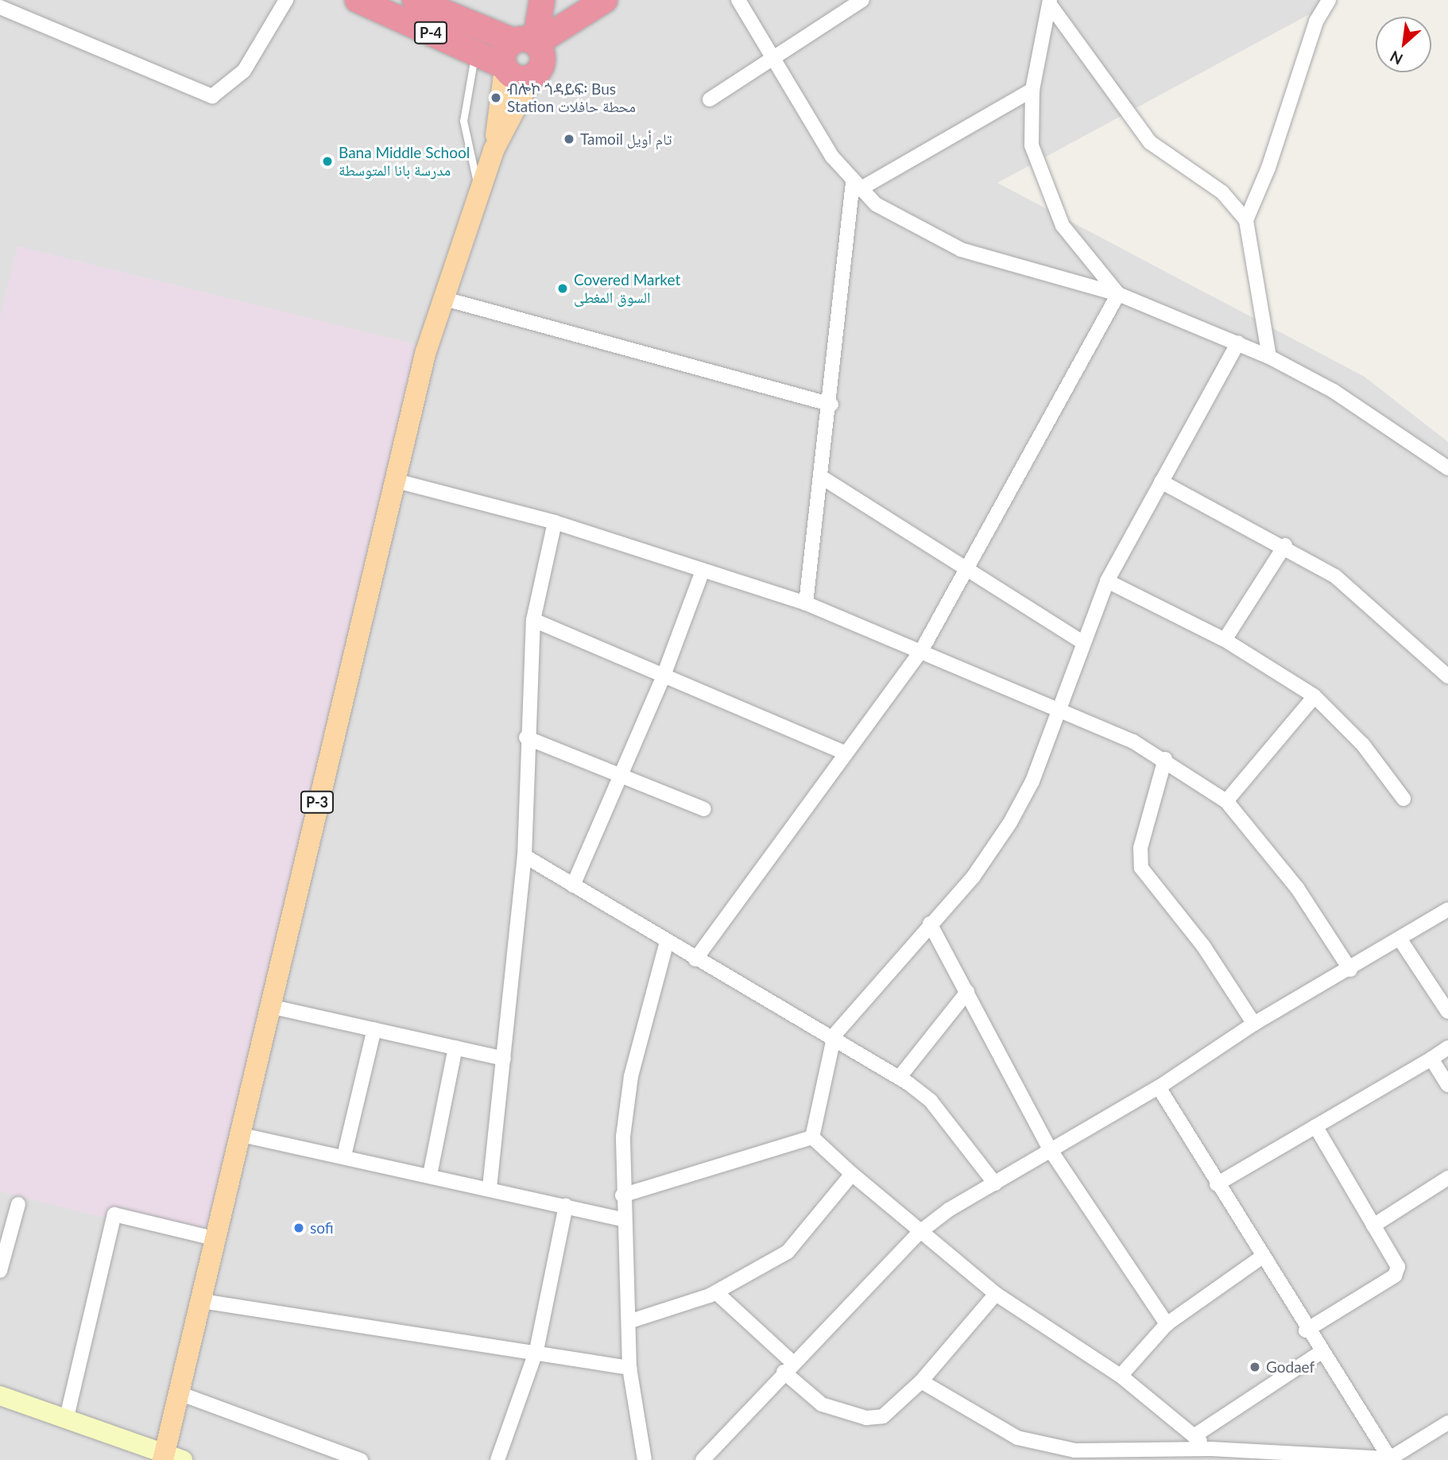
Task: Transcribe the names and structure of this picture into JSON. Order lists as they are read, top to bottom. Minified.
{"streets":{"highway":["P-4","P-3"]},"crossings":[["P-4","P-3"]],"places":["ብሎኮ ጎዳይፍ፡ Bus Station محطة حافلات","Tamoil تام أويل","Bana Middle School مدرسة بانا المتوسطة","Covered Market السوق المغطى","sofi","Godaef"],"north":"bottom left"}
